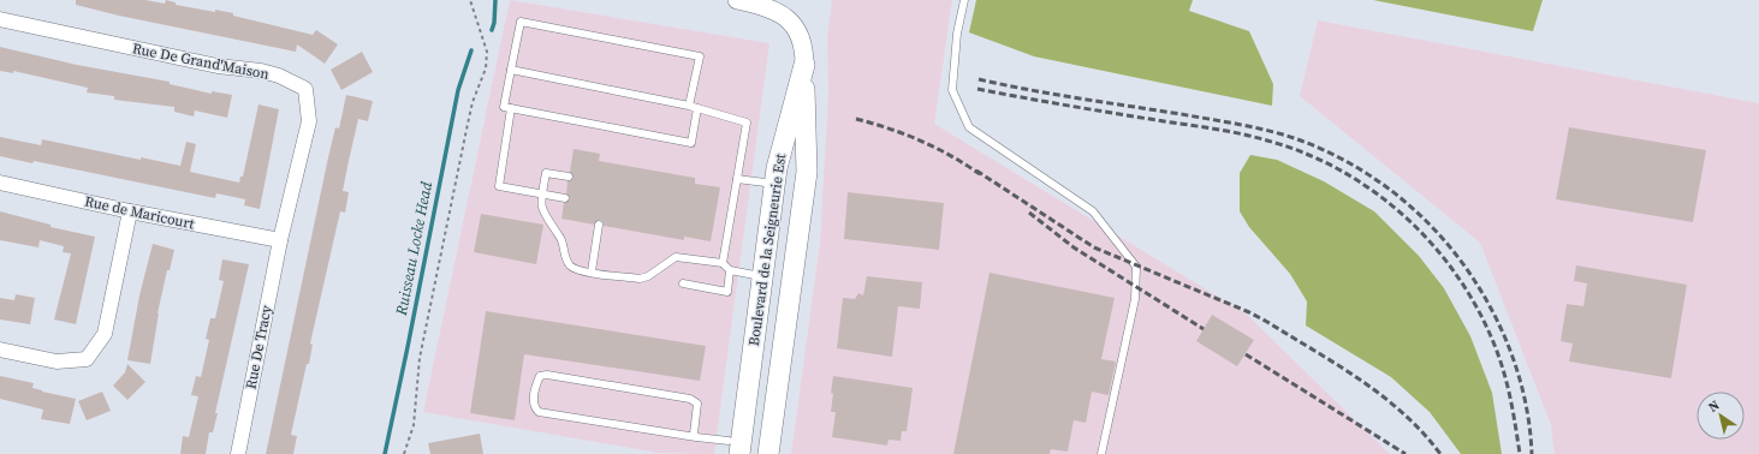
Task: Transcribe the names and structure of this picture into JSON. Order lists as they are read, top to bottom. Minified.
{"streets":{"main road":["Boulevard de la Seigneurie Est"],"street":["Rue De Grand'Maison","Rue de Maricourt","Rue De Tracy"]},"crossings":[["Rue De Grand'Maison","Rue de Maricourt"],["Rue De Grand'Maison","Rue De Tracy"],["Rue de Maricourt","Rue De Tracy"]],"water":["Ruisseau Locke Head"],"north":"top left"}
